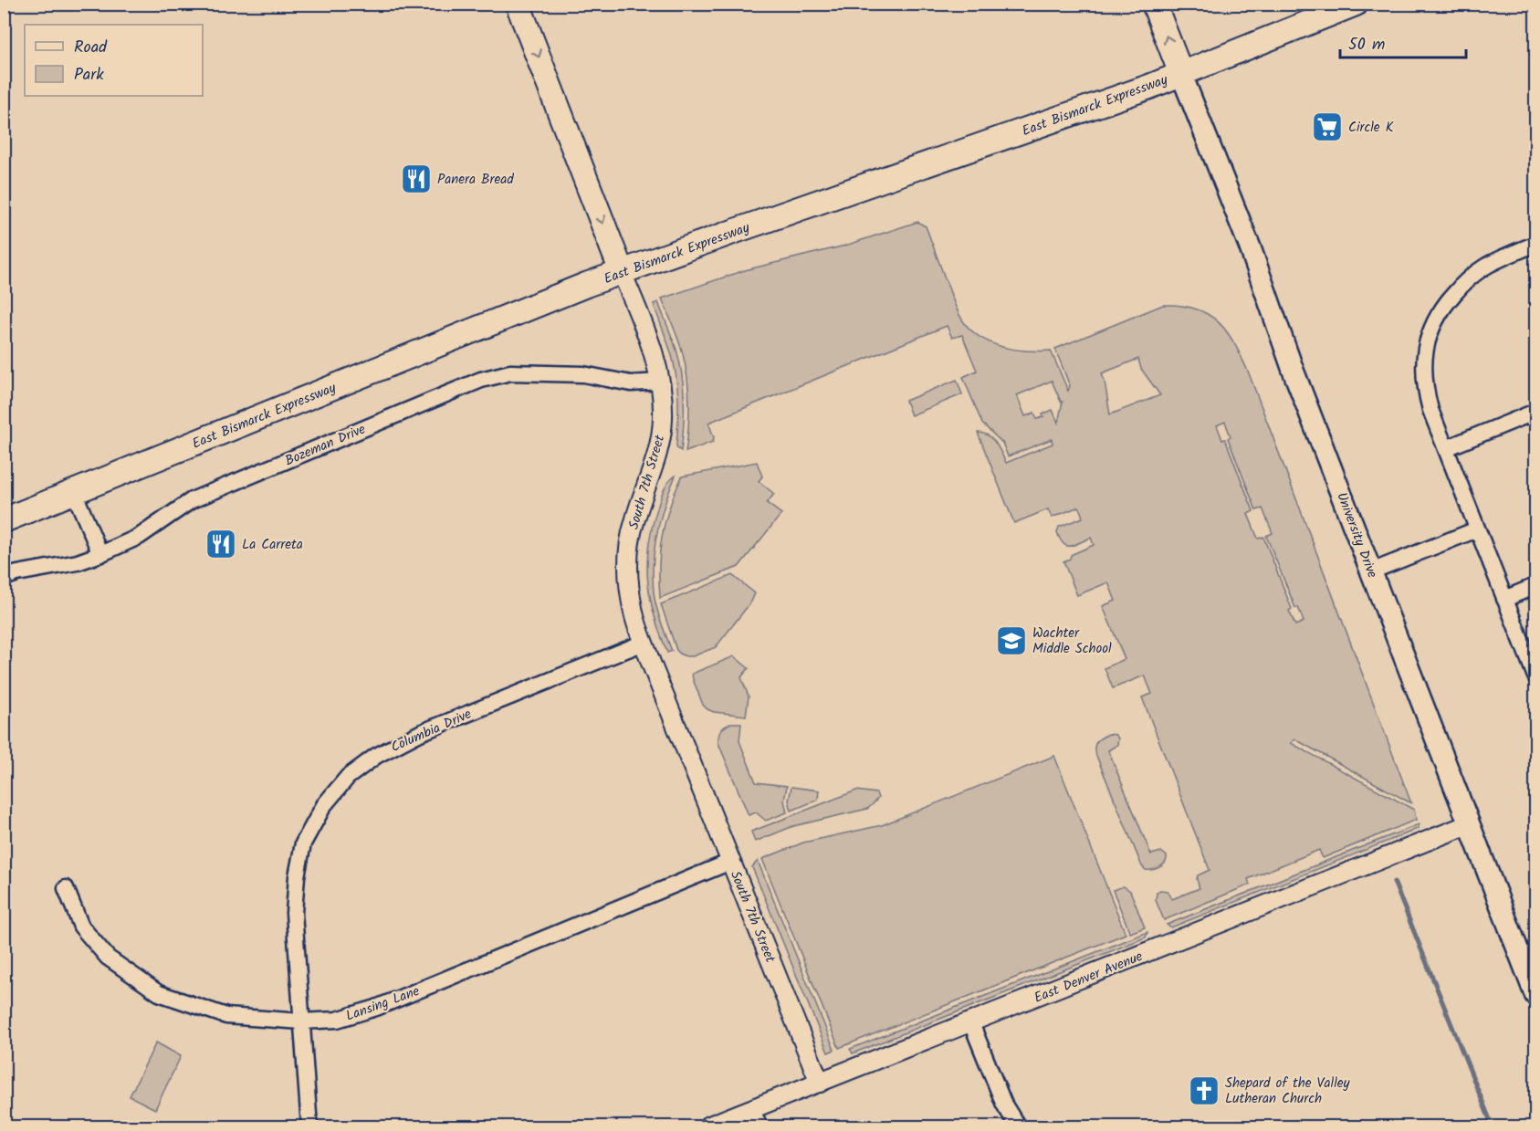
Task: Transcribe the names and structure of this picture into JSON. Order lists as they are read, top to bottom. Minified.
{"streets":{"main road":["East Bismarck Expressway","South 7th Street","University Drive"],"street":["Bozeman Drive","Columbia Drive","East Denver Avenue","Lansing Lane"]},"crossings":[["East Bismarck Expressway","South 7th Street"],["East Bismarck Expressway","University Drive"],["Bozeman Drive","South 7th Street"],["South 7th Street","Columbia Drive"],["South 7th Street","East Denver Avenue"],["South 7th Street","Lansing Lane"],["University Drive","East Denver Avenue"],["Columbia Drive","Lansing Lane"]],"places":{"supermarket":["Circle K"],"restaurant":["Panera Bread","La Carreta"],"school or university":["Wachter Middle School"],"church":["Shepard of the Valley Lutheran Church"]},"legend":["Road","Park"],"scale_bar":"50 m"}
